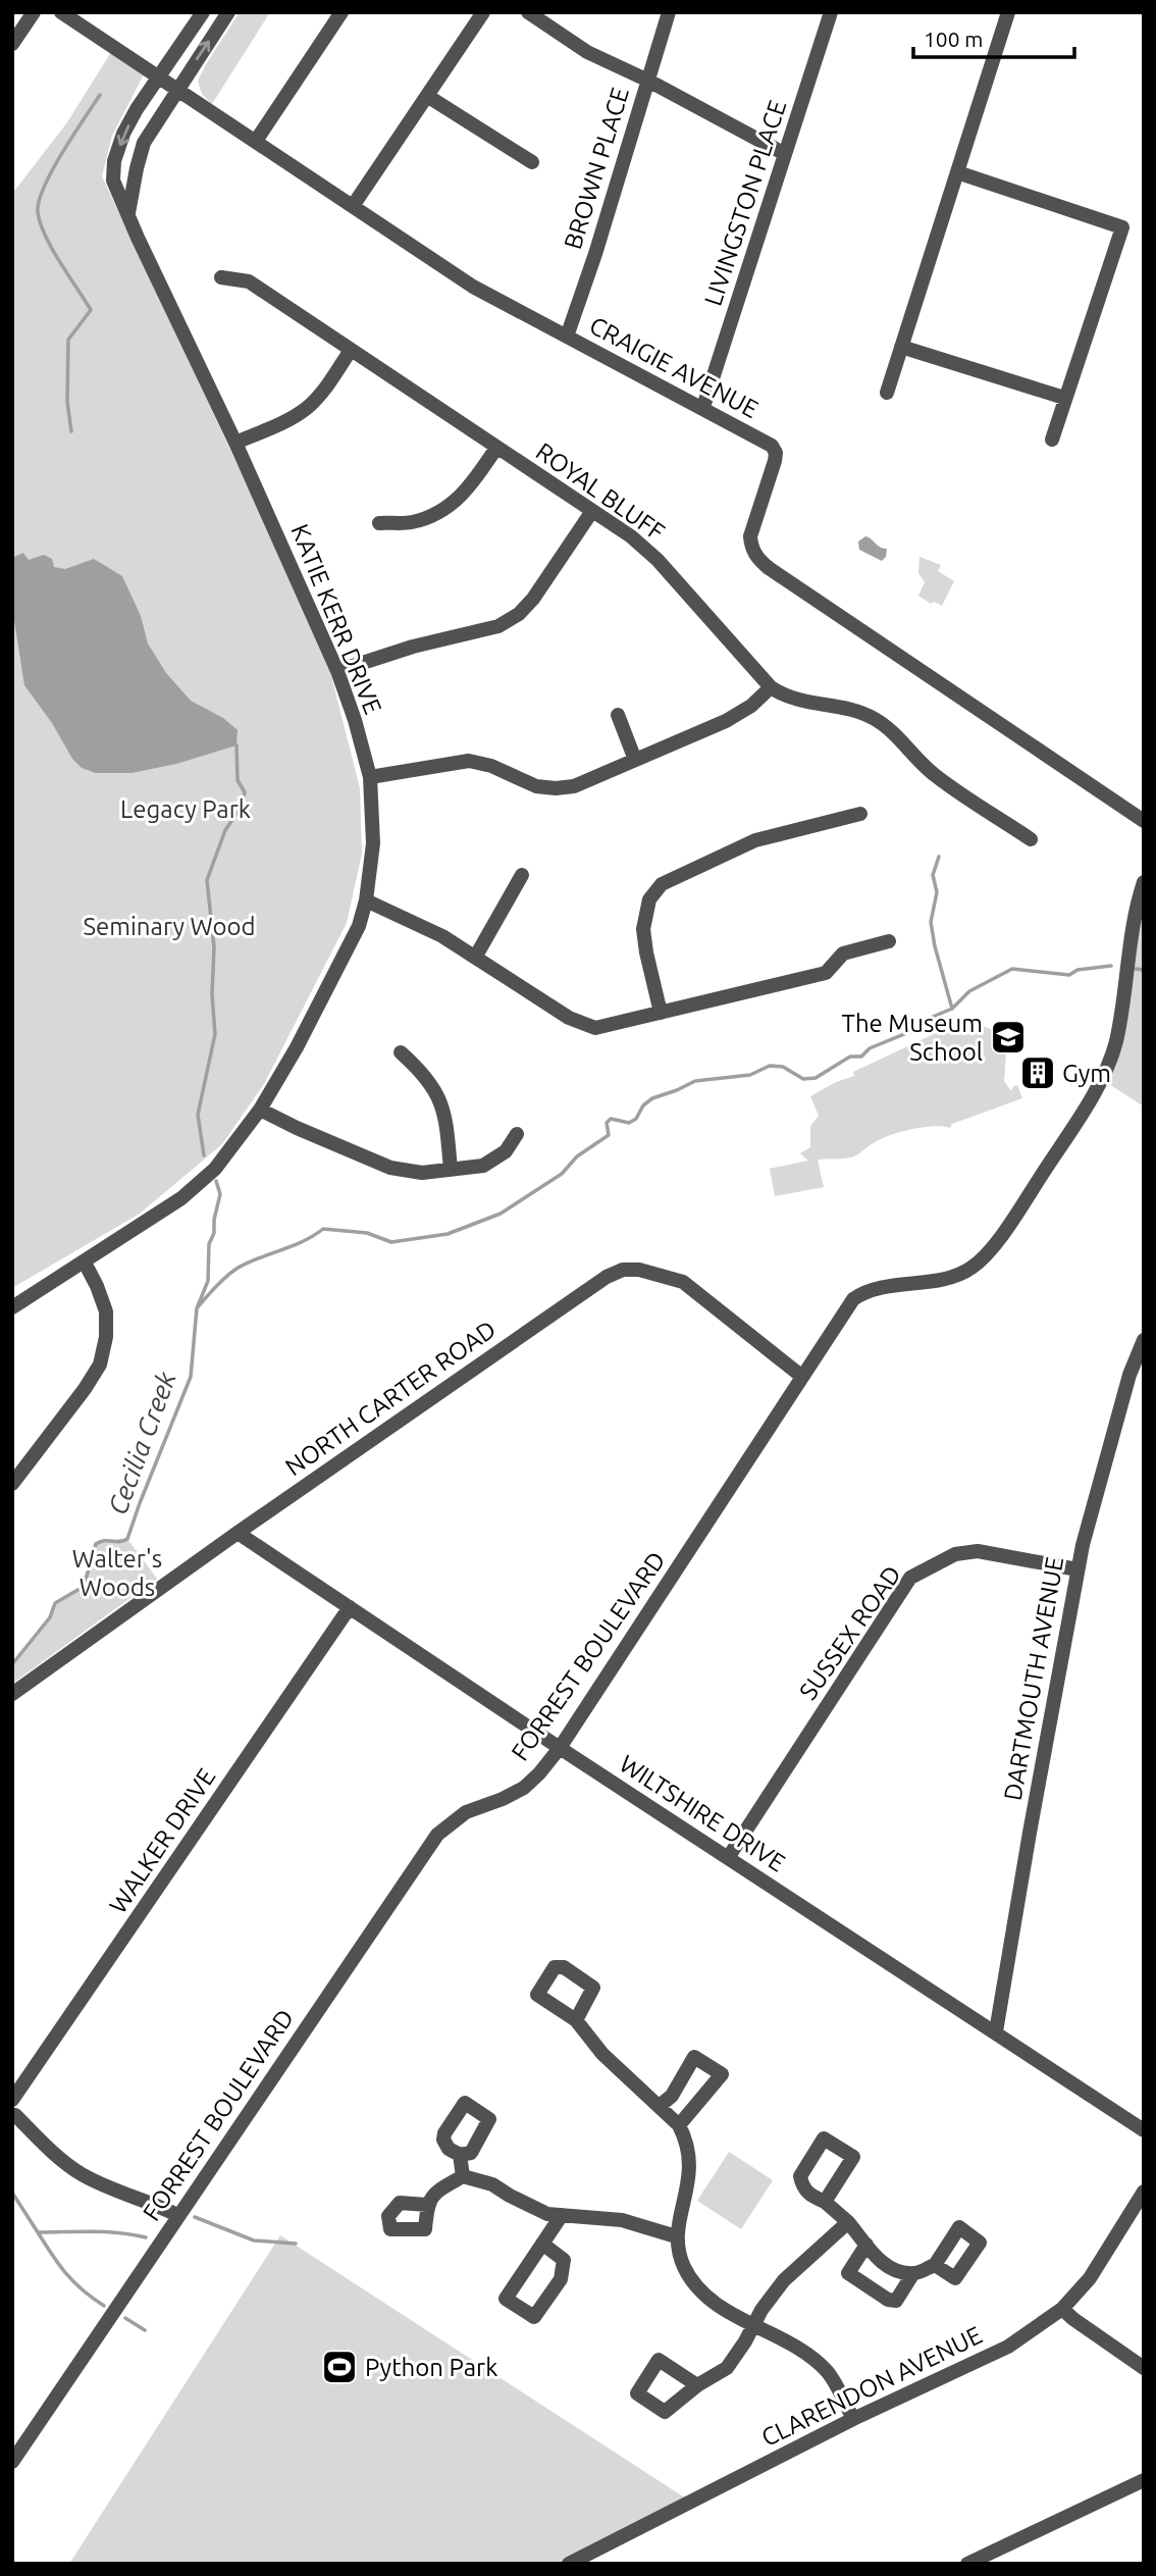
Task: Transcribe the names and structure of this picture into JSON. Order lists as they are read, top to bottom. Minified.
{"streets":{"street":["BROWN PLACE","LIVINGSTON PLACE","CRAIGIE AVENUE","ROYAL BLUFF","KATIE KERR DRIVE","NORTH CARTER ROAD","SUSSEX ROAD","FORREST BOULEVARD","DARTMOUTH AVENUE","WILTSHIRE DRIVE","WALKER DRIVE","CLARENDON AVENUE"]},"crossings":[["BROWN PLACE","CRAIGIE AVENUE"],["LIVINGSTON PLACE","CRAIGIE AVENUE"],["CRAIGIE AVENUE","KATIE KERR DRIVE"],["NORTH CARTER ROAD","FORREST BOULEVARD"],["NORTH CARTER ROAD","WILTSHIRE DRIVE"],["SUSSEX ROAD","DARTMOUTH AVENUE"],["SUSSEX ROAD","WILTSHIRE DRIVE"],["FORREST BOULEVARD","WILTSHIRE DRIVE"],["DARTMOUTH AVENUE","WILTSHIRE DRIVE"],["WILTSHIRE DRIVE","WALKER DRIVE"]],"water":["Cecilia Creek"],"parks":["Legacy Park","Seminary Wood","Walter's Woods"],"places":{"school or university":["The Museum School"],"building":["Gym"],"sports":["Python Park"]},"scale_bar":"100 m"}
